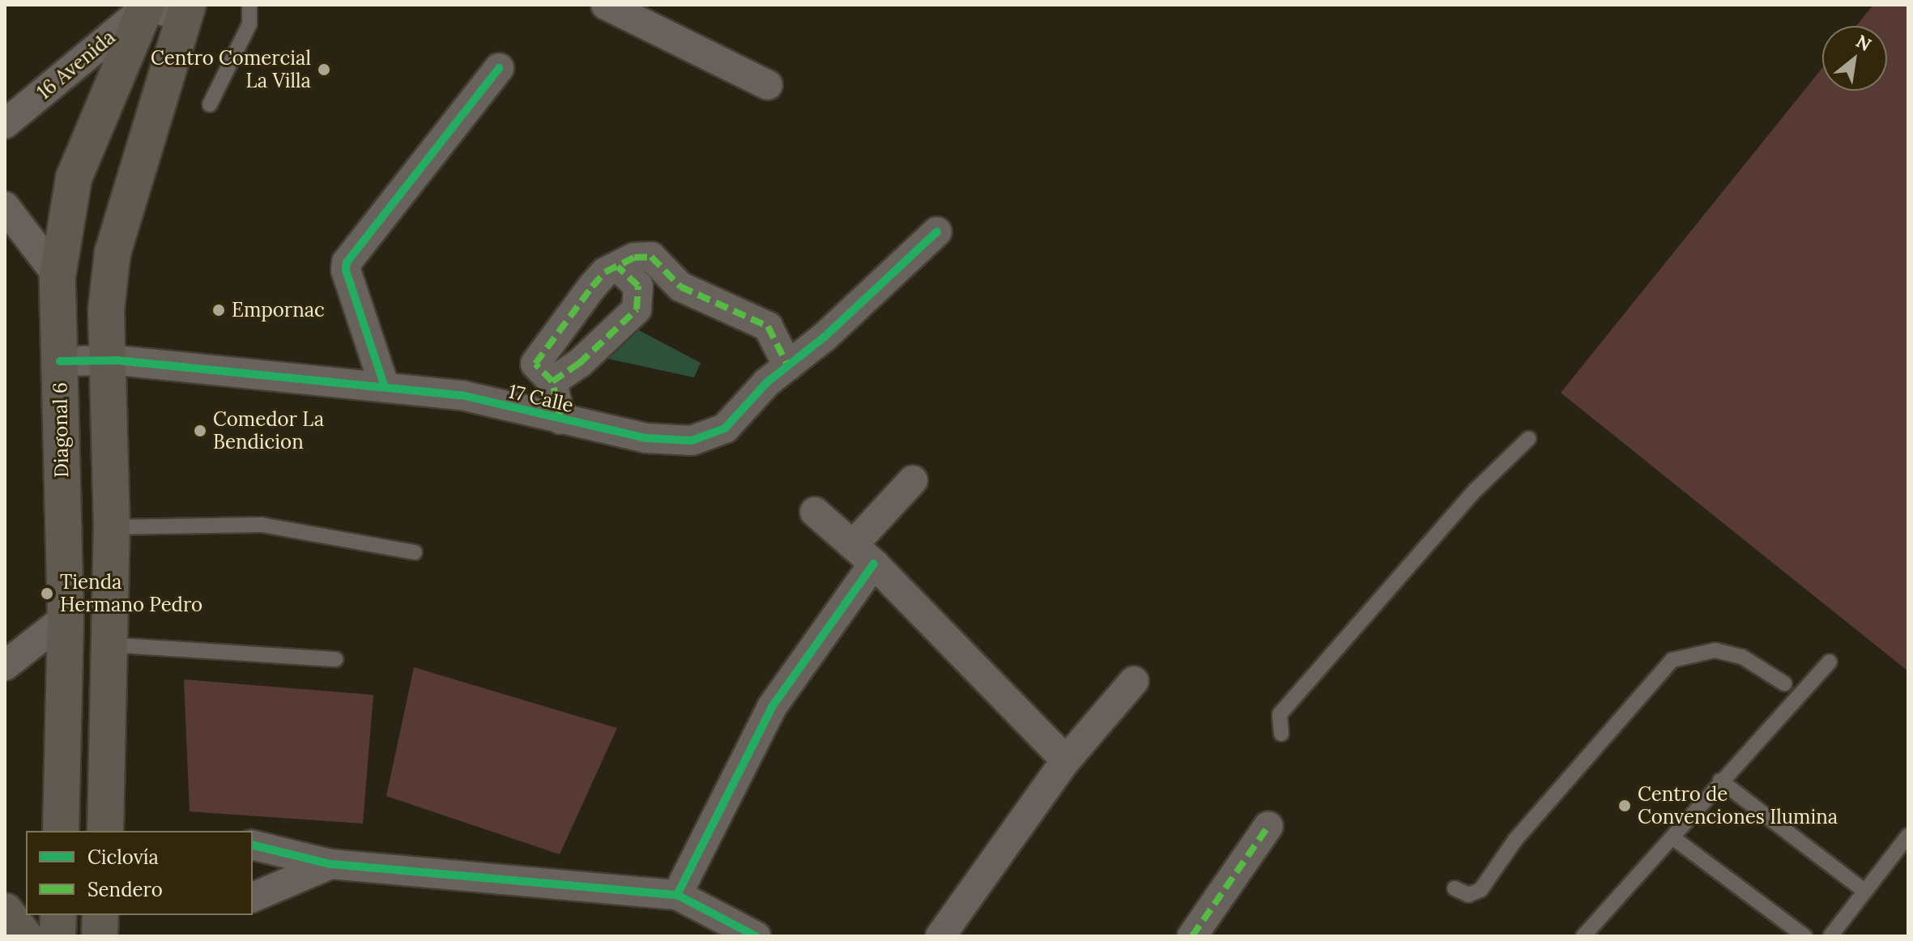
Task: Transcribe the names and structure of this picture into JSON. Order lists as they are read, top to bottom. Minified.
{"streets":{"main road":["Diagonal 6"],"street":["16 Avenida","17 Calle"]},"crossings":[["16 Avenida","Diagonal 6"],["17 Calle","Diagonal 6"]],"places":["Centro Comercial La Villa","Empornac","Comedor La Bendicion","Tienda Hermano Pedro","Centro de Convenciones Ilumina"],"legend":["Ciclovía","Sendero"],"north":"top right"}
